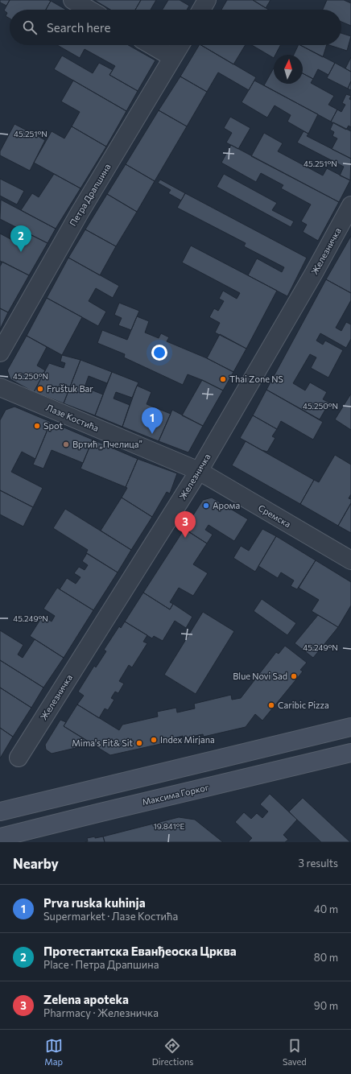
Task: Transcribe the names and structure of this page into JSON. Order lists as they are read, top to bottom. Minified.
{"streets":{"street":["Петра Драпшина","Железничка","Лазе Костића","Сремска","Максима Горког"]},"crossings":[["Железничка","Лазе Костића"],["Железничка","Сремска"],["Лазе Костића","Сремска"]],"places":["Thai Zone NS","Fruštuk Bar","Spot","Вртић „Пчелица”","Арома","Blue Novi Sad","Caribic Pizza","Index Mirjana","Mima's Fit& Sit"],"north":"top","page":{"search":"Search here","pins":["2","1","3"],"heading":["Nearby","3 results"],"list":[{"mark":"1","name":"Prva ruska kuhinja","note":"Supermarket · Лазе Костића","value":"40 m"},{"mark":"2","name":"Протестантска Еванђеоска Црква","note":"Place · Петра Драпшина","value":"80 m"},{"mark":"3","name":"Zelena apoteka","note":"Pharmacy · Железничка","value":"90 m"}],"nav":["Map","Directions","Saved"]},"coordinates":["45.251°N","45.250°N","45.249°N","19.841°E"]}
